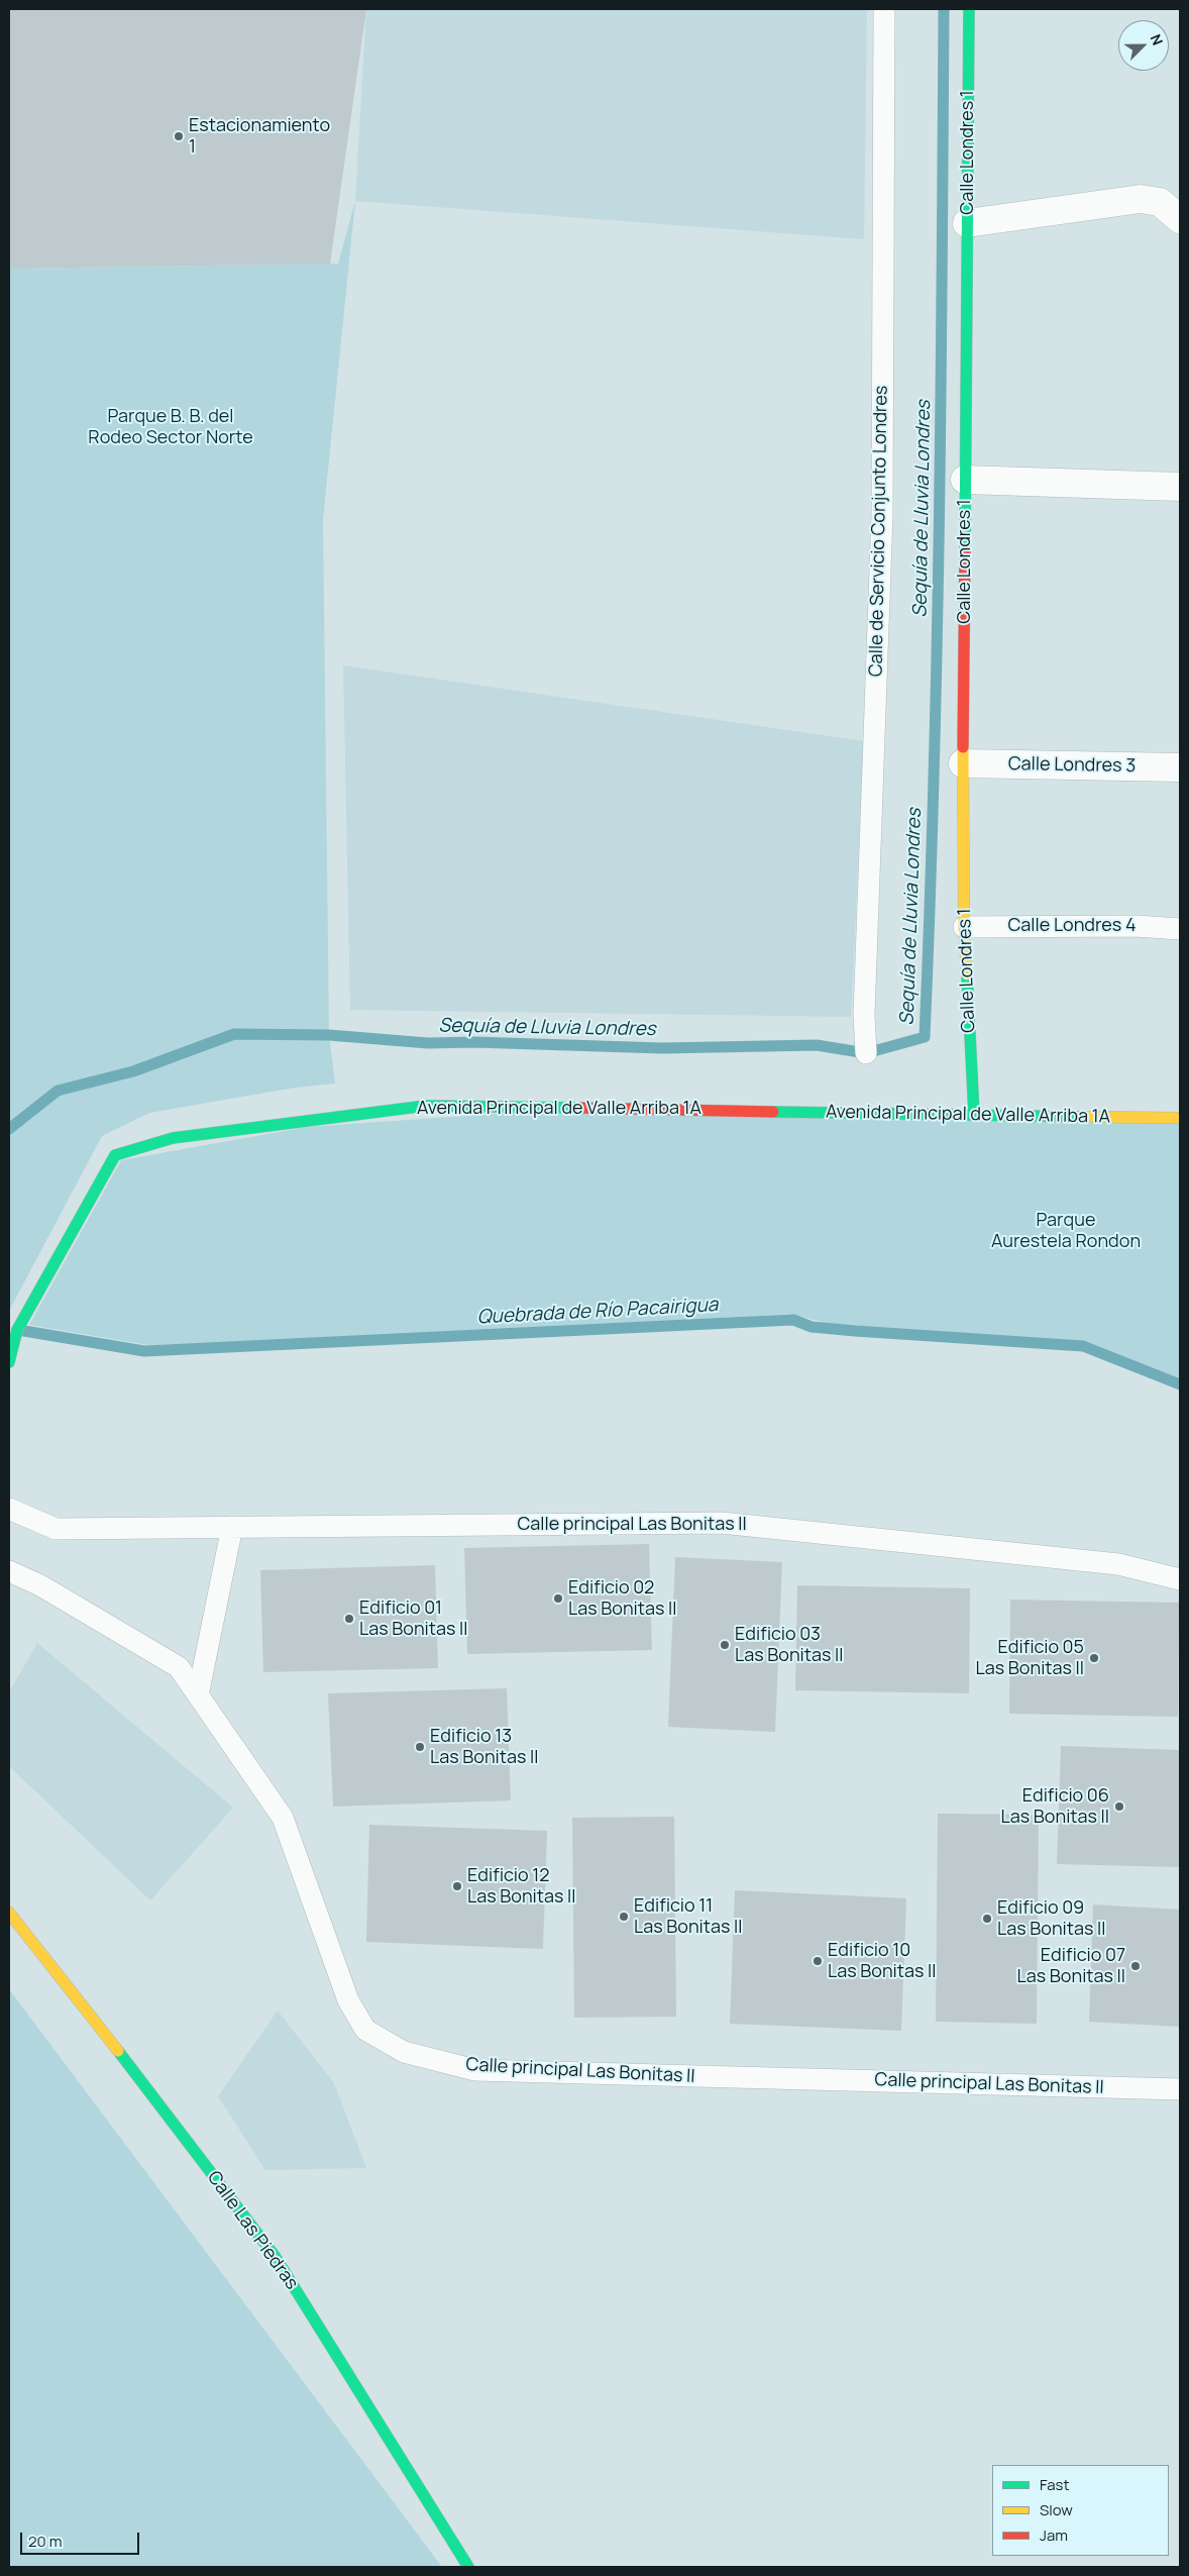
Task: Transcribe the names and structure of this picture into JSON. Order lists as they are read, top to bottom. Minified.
{"streets":{"street":["Calle Londres 1","Calle Londres 3","Avenida Principal de Valle Arriba 1A","Calle Las Piedras"],"lane":["Calle de Servicio Conjunto Londres","Calle Londres 4","Calle principal Las Bonitas II"]},"crossings":[["Calle Londres 1","Calle Londres 3"],["Calle Londres 1","Calle Londres 4"],["Calle Londres 1","Avenida Principal de Valle Arriba 1A"]],"water":["Sequía de Lluvia Londres","Quebrada de Río Pacairigua"],"parks":["Parque B. B. del Rodeo Sector Norte","Parque Aurestela Rondon"],"places":["Estacionamiento 1","Edificio 02 Las Bonitas II","Edificio 01 Las Bonitas II","Edificio 03 Las Bonitas II","Edificio 05 Las Bonitas II","Edificio 13 Las Bonitas II","Edificio 06 Las Bonitas II","Edificio 12 Las Bonitas II","Edificio 11 Las Bonitas II","Edificio 09 Las Bonitas II","Edificio 10 Las Bonitas II","Edificio 07 Las Bonitas II"],"legend":["Fast","Slow","Jam"],"scale_bar":"20 m","north":"top right"}
